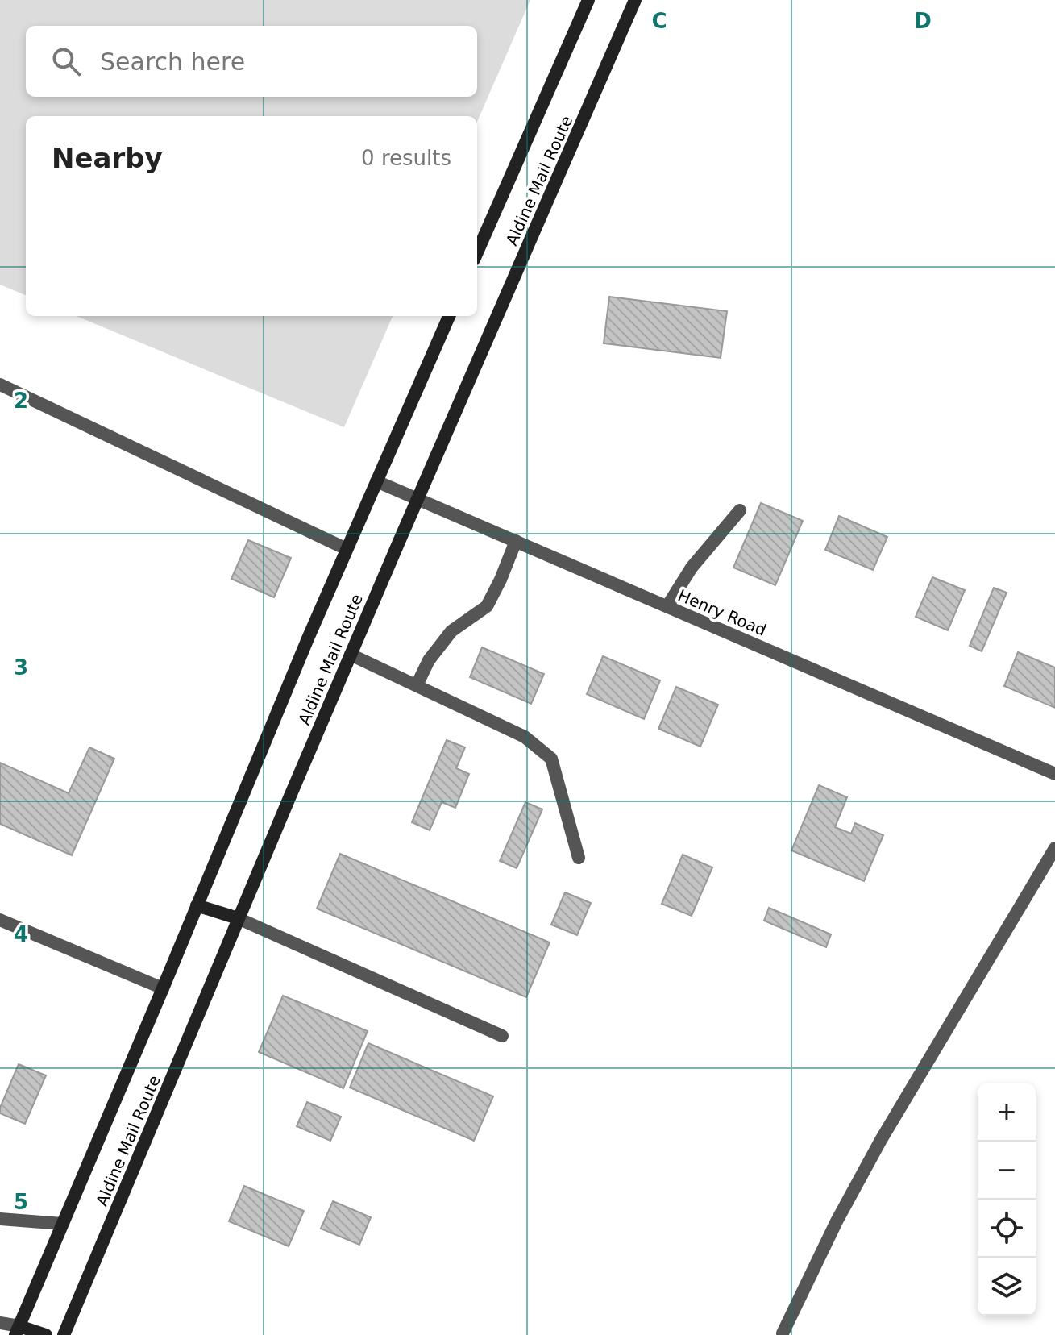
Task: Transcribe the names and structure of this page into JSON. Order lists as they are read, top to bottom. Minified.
{"streets":{"main road":["Aldine Mail Route"],"street":["Henry Road"]},"crossings":[["Aldine Mail Route","Henry Road"]],"page":{"search":"Search here","heading":["Nearby","0 results"],"map_buttons":["+","−"]},"grid":{"columns":["C","D"],"rows":["2","3","4","5"]}}
